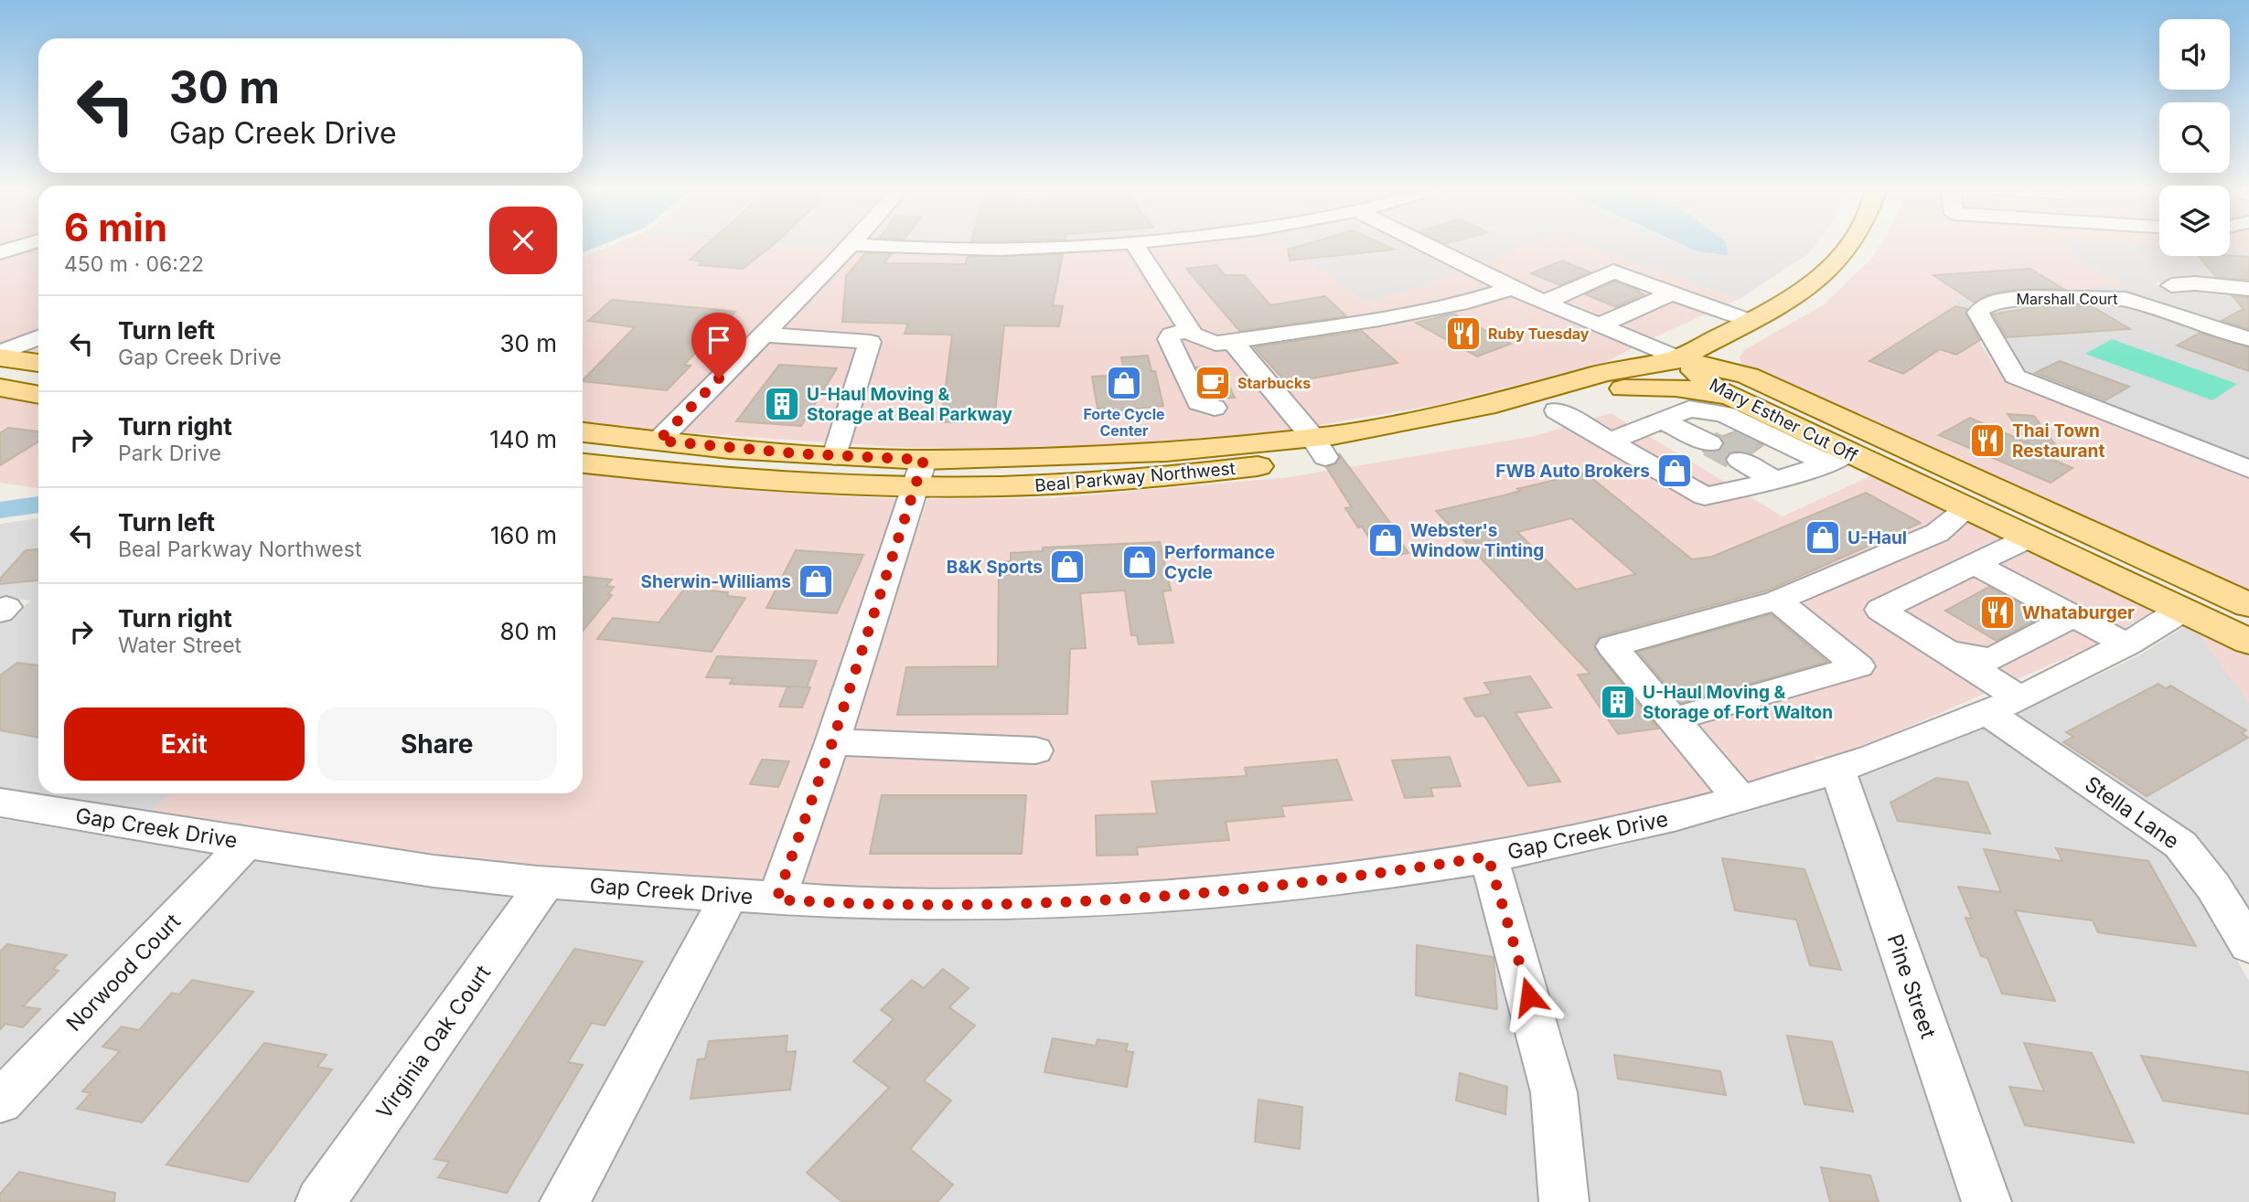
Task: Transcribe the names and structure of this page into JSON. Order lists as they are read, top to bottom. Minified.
{"streets":{"main road":["Mary Esther Cut Off","Beal Parkway Northwest"],"street":["Marshall Court","Stella Lane","Gap Creek Drive","Norwood Court","Pine Street","Virginia Oak Court"]},"crossings":[["Mary Esther Cut Off","Beal Parkway Northwest"],["Mary Esther Cut Off","Gap Creek Drive"],["Stella Lane","Gap Creek Drive"],["Gap Creek Drive","Norwood Court"],["Gap Creek Drive","Pine Street"],["Gap Creek Drive","Virginia Oak Court"]],"places":{"restaurant":["Ruby Tuesday","Thai Town Restaurant","Whataburger"],"shop":["Forte Cycle Center","FWB Auto Brokers","U-Haul","Webster's Window Tinting","Performance Cycle","B&K Sports","Sherwin-Williams"],"cafe":["Starbucks"],"building":["U-Haul Moving & Storage at Beal Parkway","U-Haul Moving & Storage of Fort Walton"]},"page":{"turn":["30 m","Gap Creek Drive"],"heading":["6 min","450 m · 06:22"],"list":[{"name":"Turn left","note":"Gap Creek Drive","value":"30 m"},{"name":"Turn right","note":"Park Drive","value":"140 m"},{"name":"Turn left","note":"Beal Parkway Northwest","value":"160 m"},{"name":"Turn right","note":"Water Street","value":"80 m"}],"buttons":["Exit","Share"]}}
